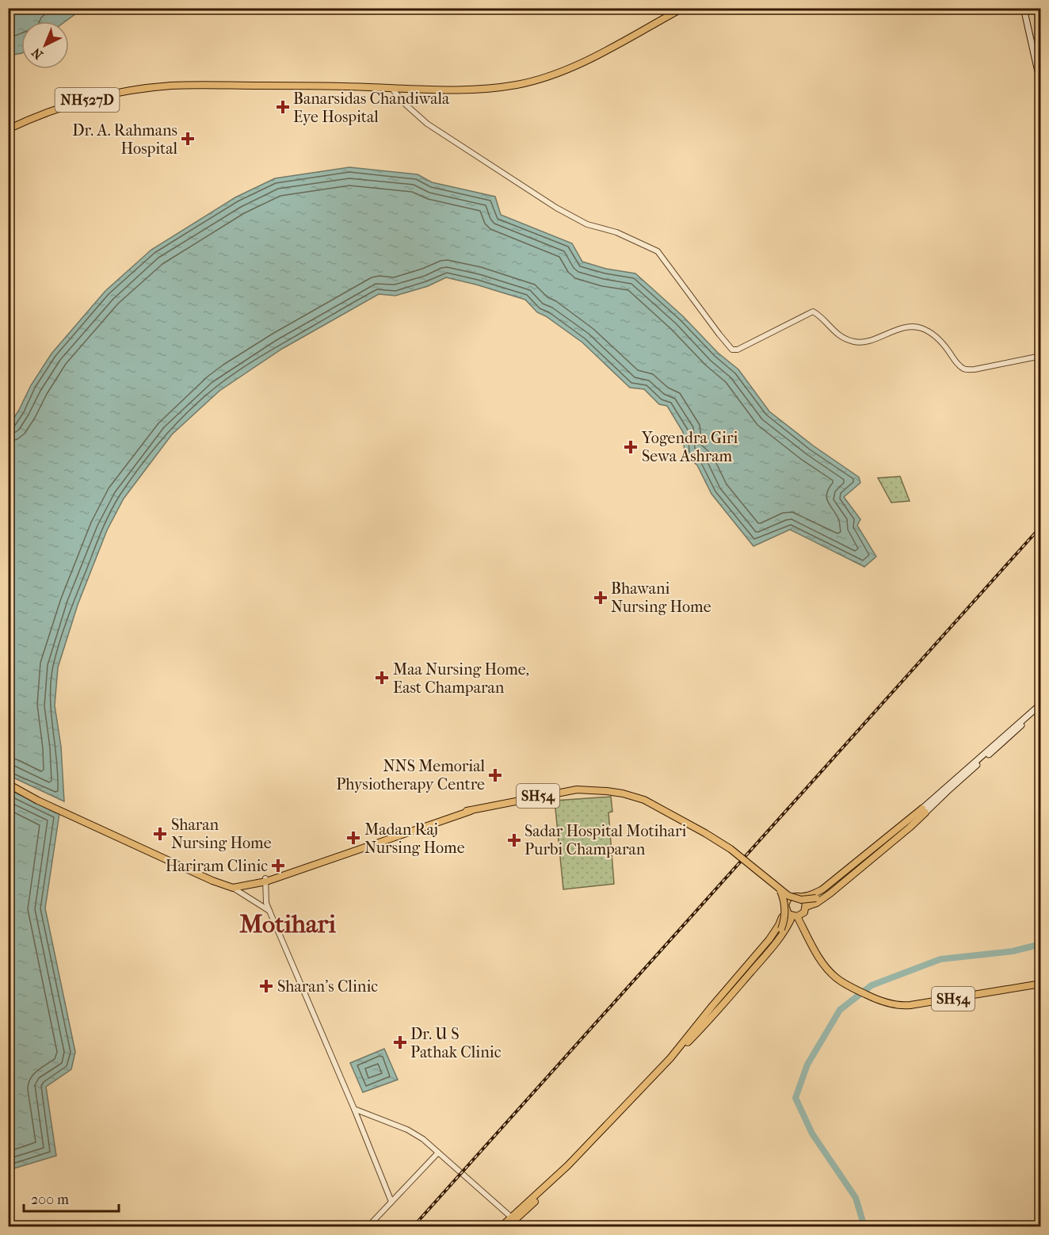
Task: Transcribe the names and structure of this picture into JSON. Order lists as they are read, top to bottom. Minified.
{"streets":{"highway":["NH527D"],"main road":["SH54"]},"districts":["Motihari"],"places":{"health":["Banarsidas Chandiwala Eye Hospital","Dr. A. Rahmans Hospital","Yogendra Giri Sewa Ashram","Bhawani Nursing Home","Maa Nursing Home, East Champaran","NNS Memorial Physiotherapy Centre","Sharan Nursing Home","Madan Raj Nursing Home","Sadar Hospital Motihari Purbi Champaran","Hariram Clinic","Sharan's Clinic","Dr. U S Pathak Clinic"]},"scale_bar":"200 m","north":"bottom left"}
